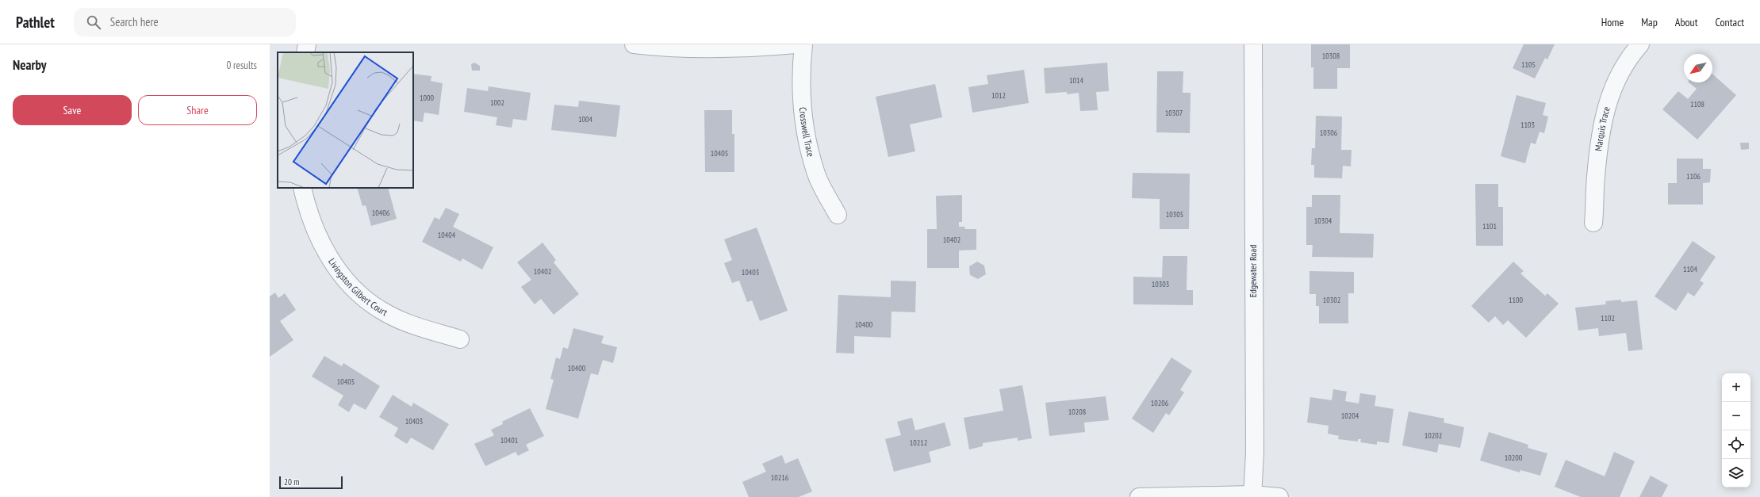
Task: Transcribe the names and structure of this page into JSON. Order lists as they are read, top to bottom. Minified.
{"streets":{"street":["Marquis Trace","Crosswell Trace","Edgewater Road","Livingston Gilbert Court"]},"house_numbers":["10308","1105","1014","1012","1000","1002","1108","10307","1004","1103","10306","10405","1106","10406","10305","10304","1101","10404","10402","1104","10402","10403","10303","10302","1100","1102","10400","10400","10405","10206","10208","10204","10403","10202","10401","10212","10200","10216"],"scale_bar":"20 m","north":"bottom left","page":{"header":"Pathlet","search":"Search here","nav":["Home","Map","About","Contact"],"heading":["Nearby","0 results"],"buttons":["Save","Share"],"map_buttons":["+","−"],"scale":"20 m"}}
